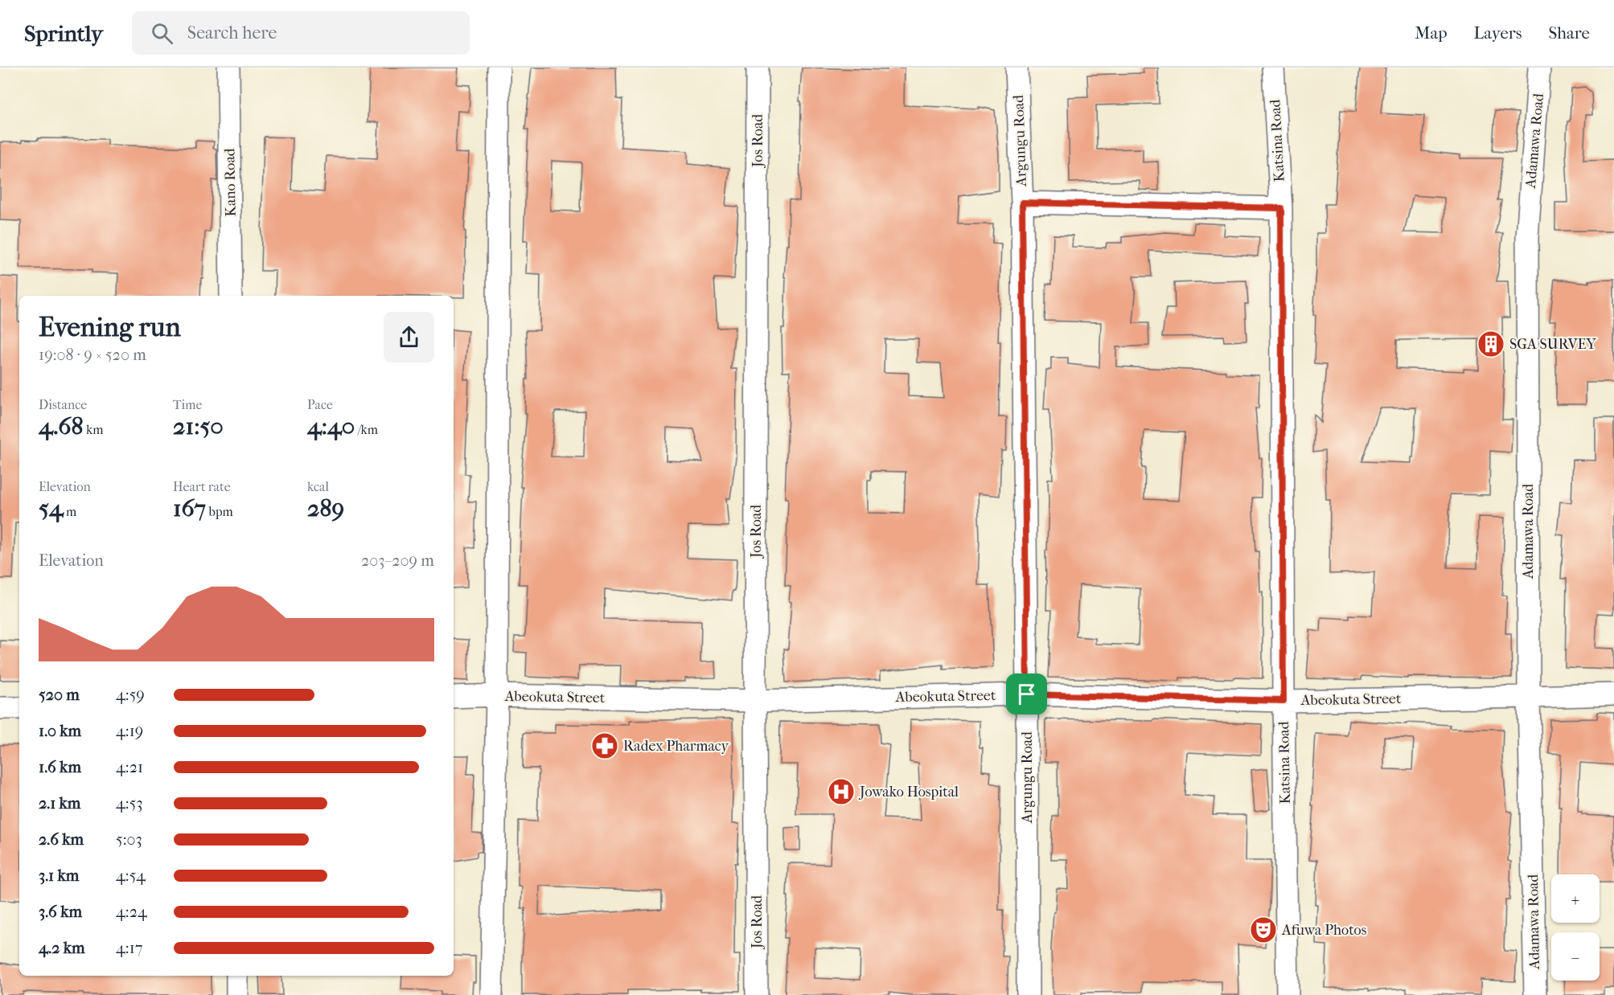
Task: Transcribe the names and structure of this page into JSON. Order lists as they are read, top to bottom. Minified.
{"streets":{"street":["Jos Road","Argungu Road","Katsina Road","Adamawa Road","Kano Road","Abeokuta Street"]},"crossings":[["Jos Road","Abeokuta Street"],["Argungu Road","Abeokuta Street"],["Katsina Road","Abeokuta Street"],["Adamawa Road","Abeokuta Street"]],"places":{"building":["SGA SURVEY"],"pharmacy":["Radex Pharmacy"],"hospital":["Jowako Hospital"],"theatre":["Afuwa Photos"]},"page":{"header":"Sprintly","search":"Search here","nav":["Map","Layers","Share"],"heading":["Evening run","19:08 · 9 × 520 m"],"stats":[["Distance","4.68 km"],["Time","21:50"],["Pace","4:40 /km"],["Elevation","54 m"],["Heart rate","167 bpm"],["kcal","289"]],"chart":["Elevation","203–209 m"],"list":[{"name":"520 m","note":"4:59"},{"name":"1.0 km","note":"4:19"},{"name":"1.6 km","note":"4:21"},{"name":"2.1 km","note":"4:53"},{"name":"2.6 km","note":"5:03"},{"name":"3.1 km","note":"4:54"},{"name":"3.6 km","note":"4:24"},{"name":"4.2 km","note":"4:17"}],"map_buttons":["+","−"]}}
